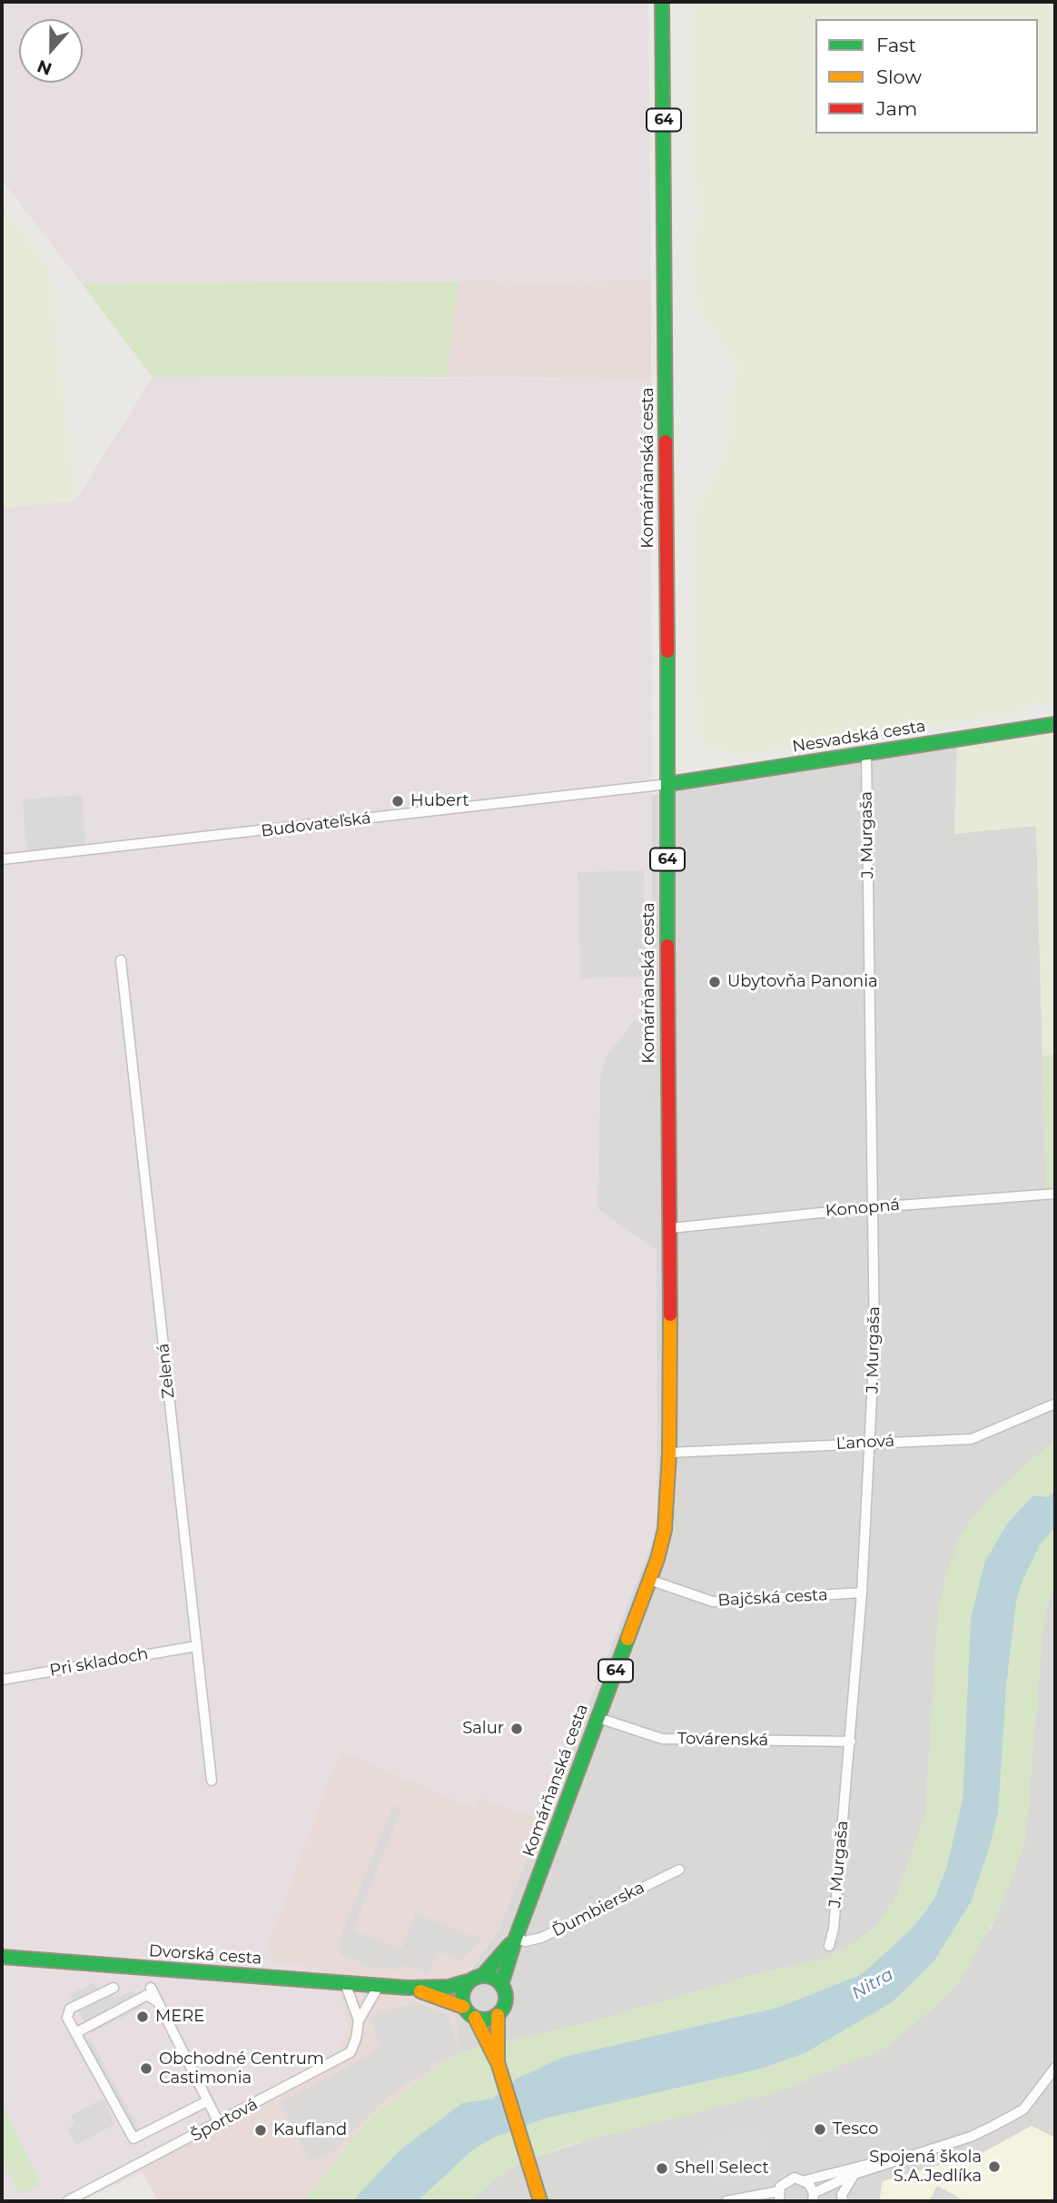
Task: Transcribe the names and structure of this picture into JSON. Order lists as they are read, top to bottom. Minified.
{"streets":{"main road":["64","Komárňanská cesta","Nesvadská cesta","Dvorská cesta"],"street":["Budovateľská","J. Murgaša","Konopná","Zelená","Ľanová","Bajčská cesta","Pri skladoch","Továrenská","Ďumbierska","Športová"]},"crossings":[["64","Komárňanská cesta"],["64","Dvorská cesta"],["Komárňanská cesta","Nesvadská cesta"],["Komárňanská cesta","Budovateľská"],["Komárňanská cesta","Konopná"],["Komárňanská cesta","Ľanová"],["Komárňanská cesta","Bajčská cesta"],["Komárňanská cesta","Továrenská"],["Komárňanská cesta","Ďumbierska"],["Komárňanská cesta","Dvorská cesta"],["Nesvadská cesta","Budovateľská"],["Nesvadská cesta","J. Murgaša"],["J. Murgaša","Konopná"],["J. Murgaša","Ľanová"],["J. Murgaša","Bajčská cesta"],["J. Murgaša","Továrenská"],["Zelená","Pri skladoch"],["Dvorská cesta","Športová"]],"water":["Nitra"],"places":["Hubert","Ubytovňa Panonia","Salur","MERE","Obchodné Centrum Castimonia","Tesco","Kaufland","Spojená škola S.A.Jedlíka","Shell Select"],"legend":["Fast","Slow","Jam"],"north":"bottom"}
